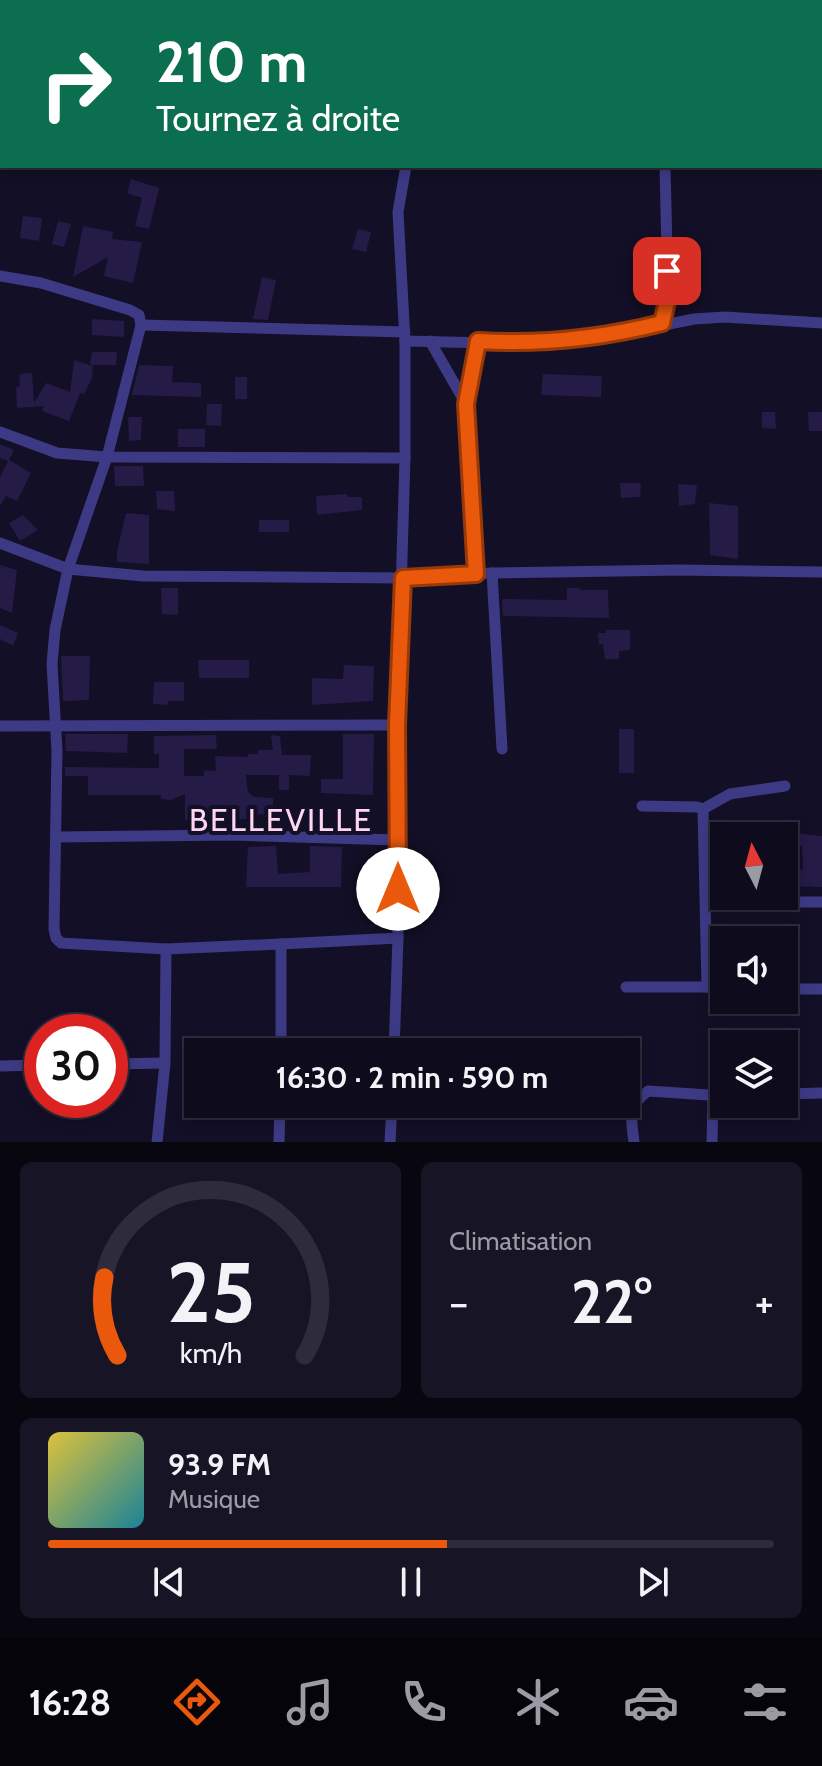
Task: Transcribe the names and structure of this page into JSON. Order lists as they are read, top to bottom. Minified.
{"districts":["BELLEVILLE"],"north":"top","page":{"turn":["210 m","Tournez à droite"],"limit":"30","trip":"16:30 · 2 min · 590 m","tile":"Climatisation","heat":["−","22°","+"],"song":["93.9 FM","Musique"],"tabs":"16:28","gauge":["25","km/h"]}}
